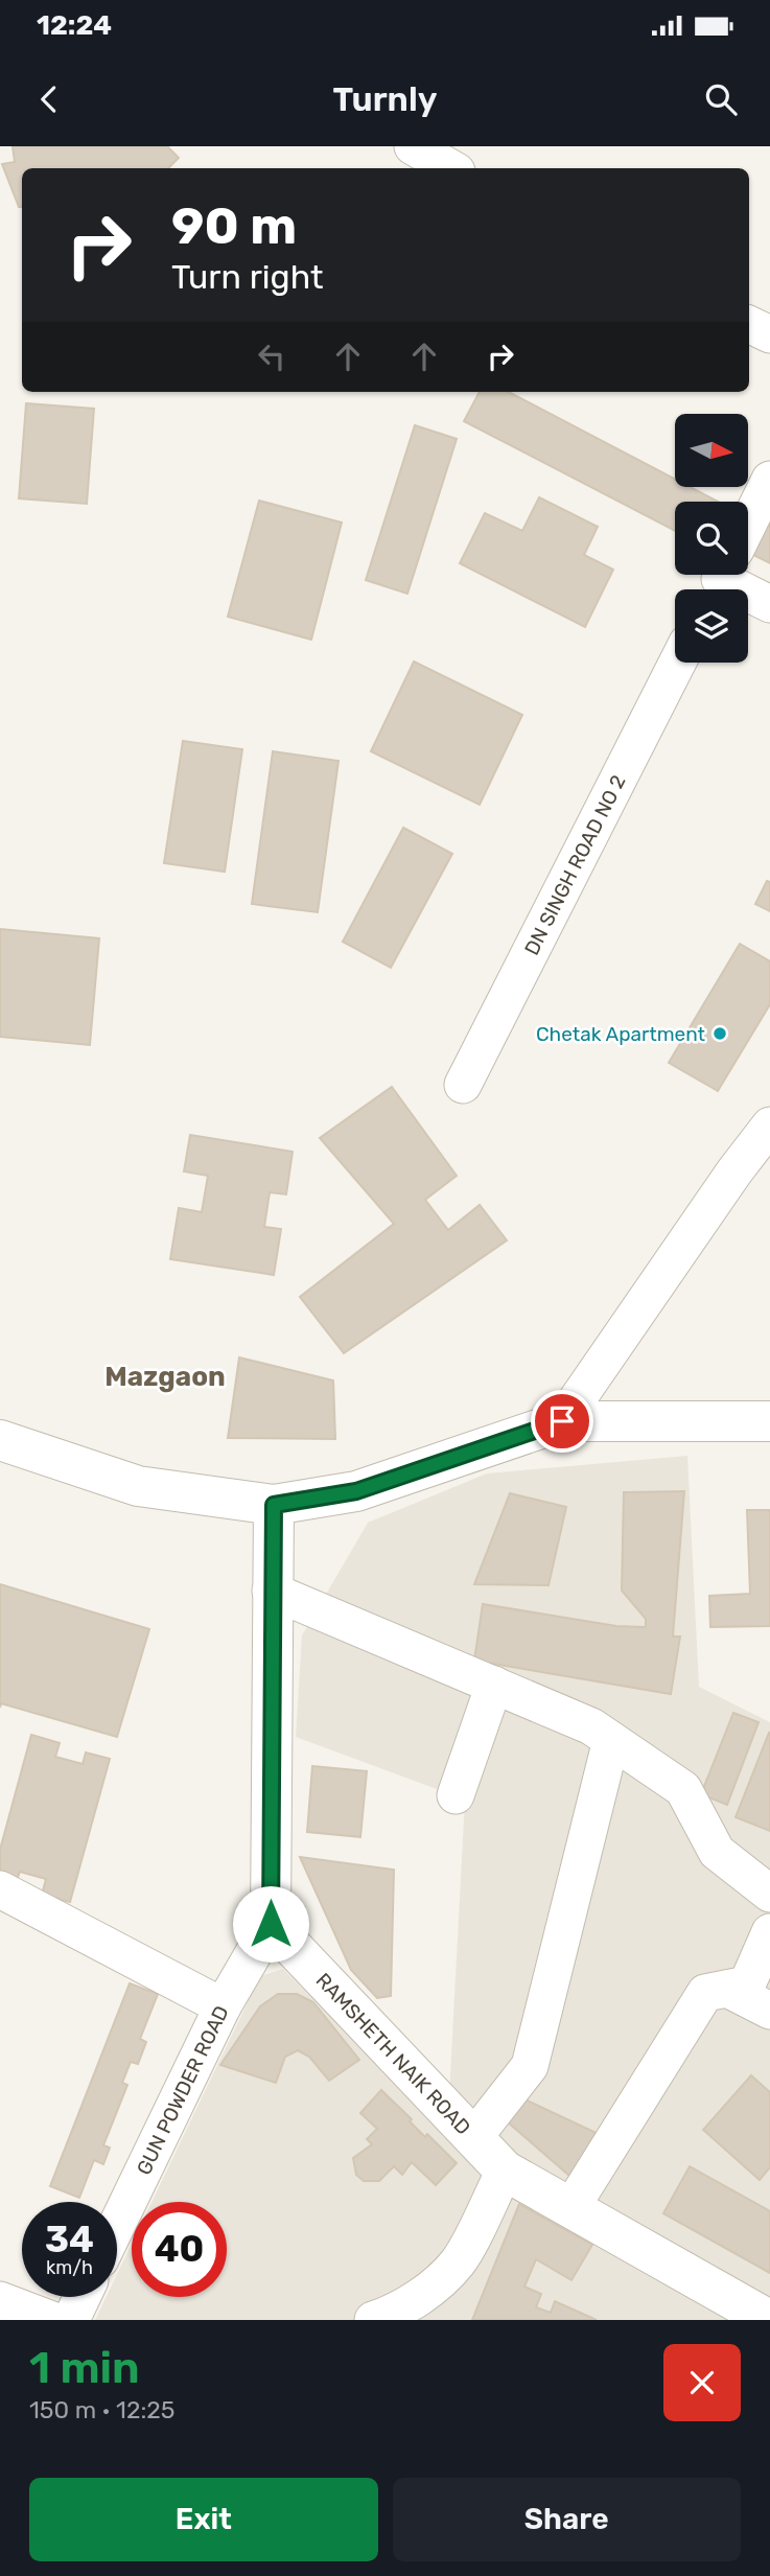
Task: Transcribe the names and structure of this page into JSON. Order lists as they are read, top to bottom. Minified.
{"streets":{"street":["DN SINGH ROAD NO 2","RAMSHETH NAIK ROAD","GUN POWDER ROAD"]},"crossings":[["RAMSHETH NAIK ROAD","GUN POWDER ROAD"]],"districts":["Mazgaon"],"places":["Chetak Apartment"],"north":"right","page":{"status":"12:24","header":"Turnly","turn":["90 m","Turn right"],"speed":"34 km/h","limit":"40","heading":["1 min","150 m · 12:25"],"buttons":["Exit","Share"]}}
